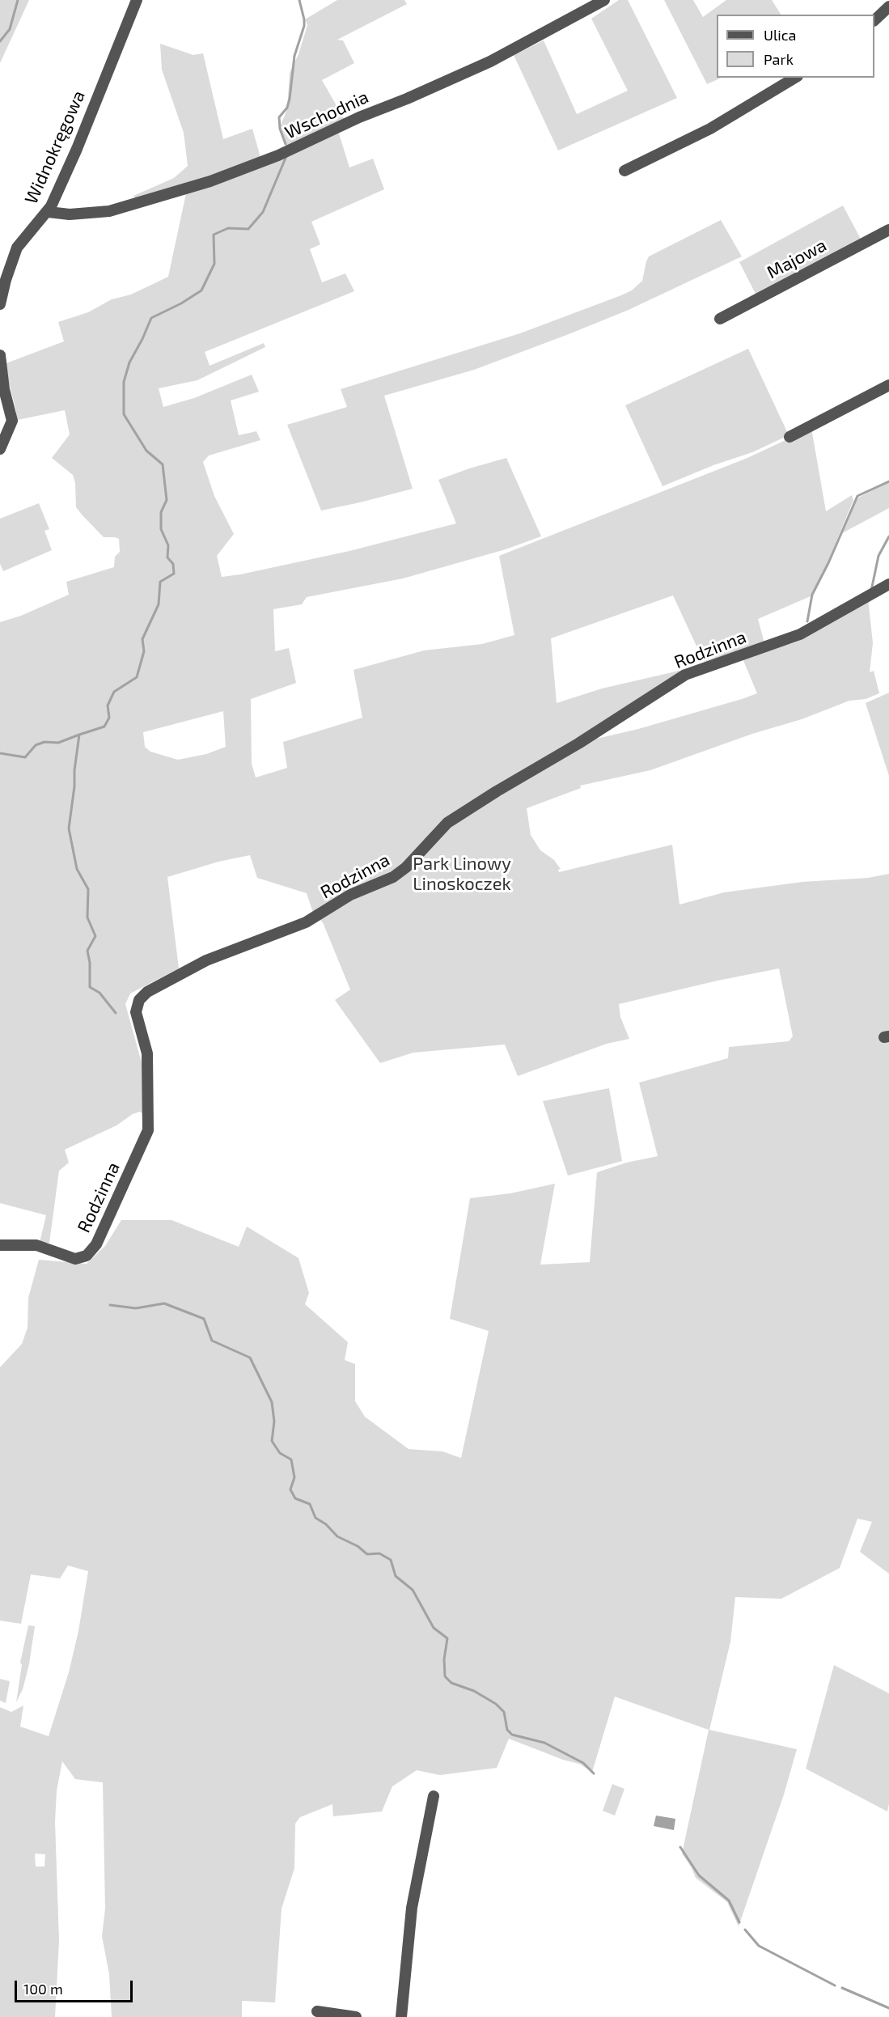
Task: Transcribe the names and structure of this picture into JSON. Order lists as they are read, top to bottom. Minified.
{"streets":{"street":["Wschodnia","Widnokręgowa","Majowa","Rodzinna"]},"crossings":[["Wschodnia","Widnokręgowa"]],"parks":["Park Linowy Linoskoczek"],"legend":["Ulica","Park"],"scale_bar":"100 m"}
